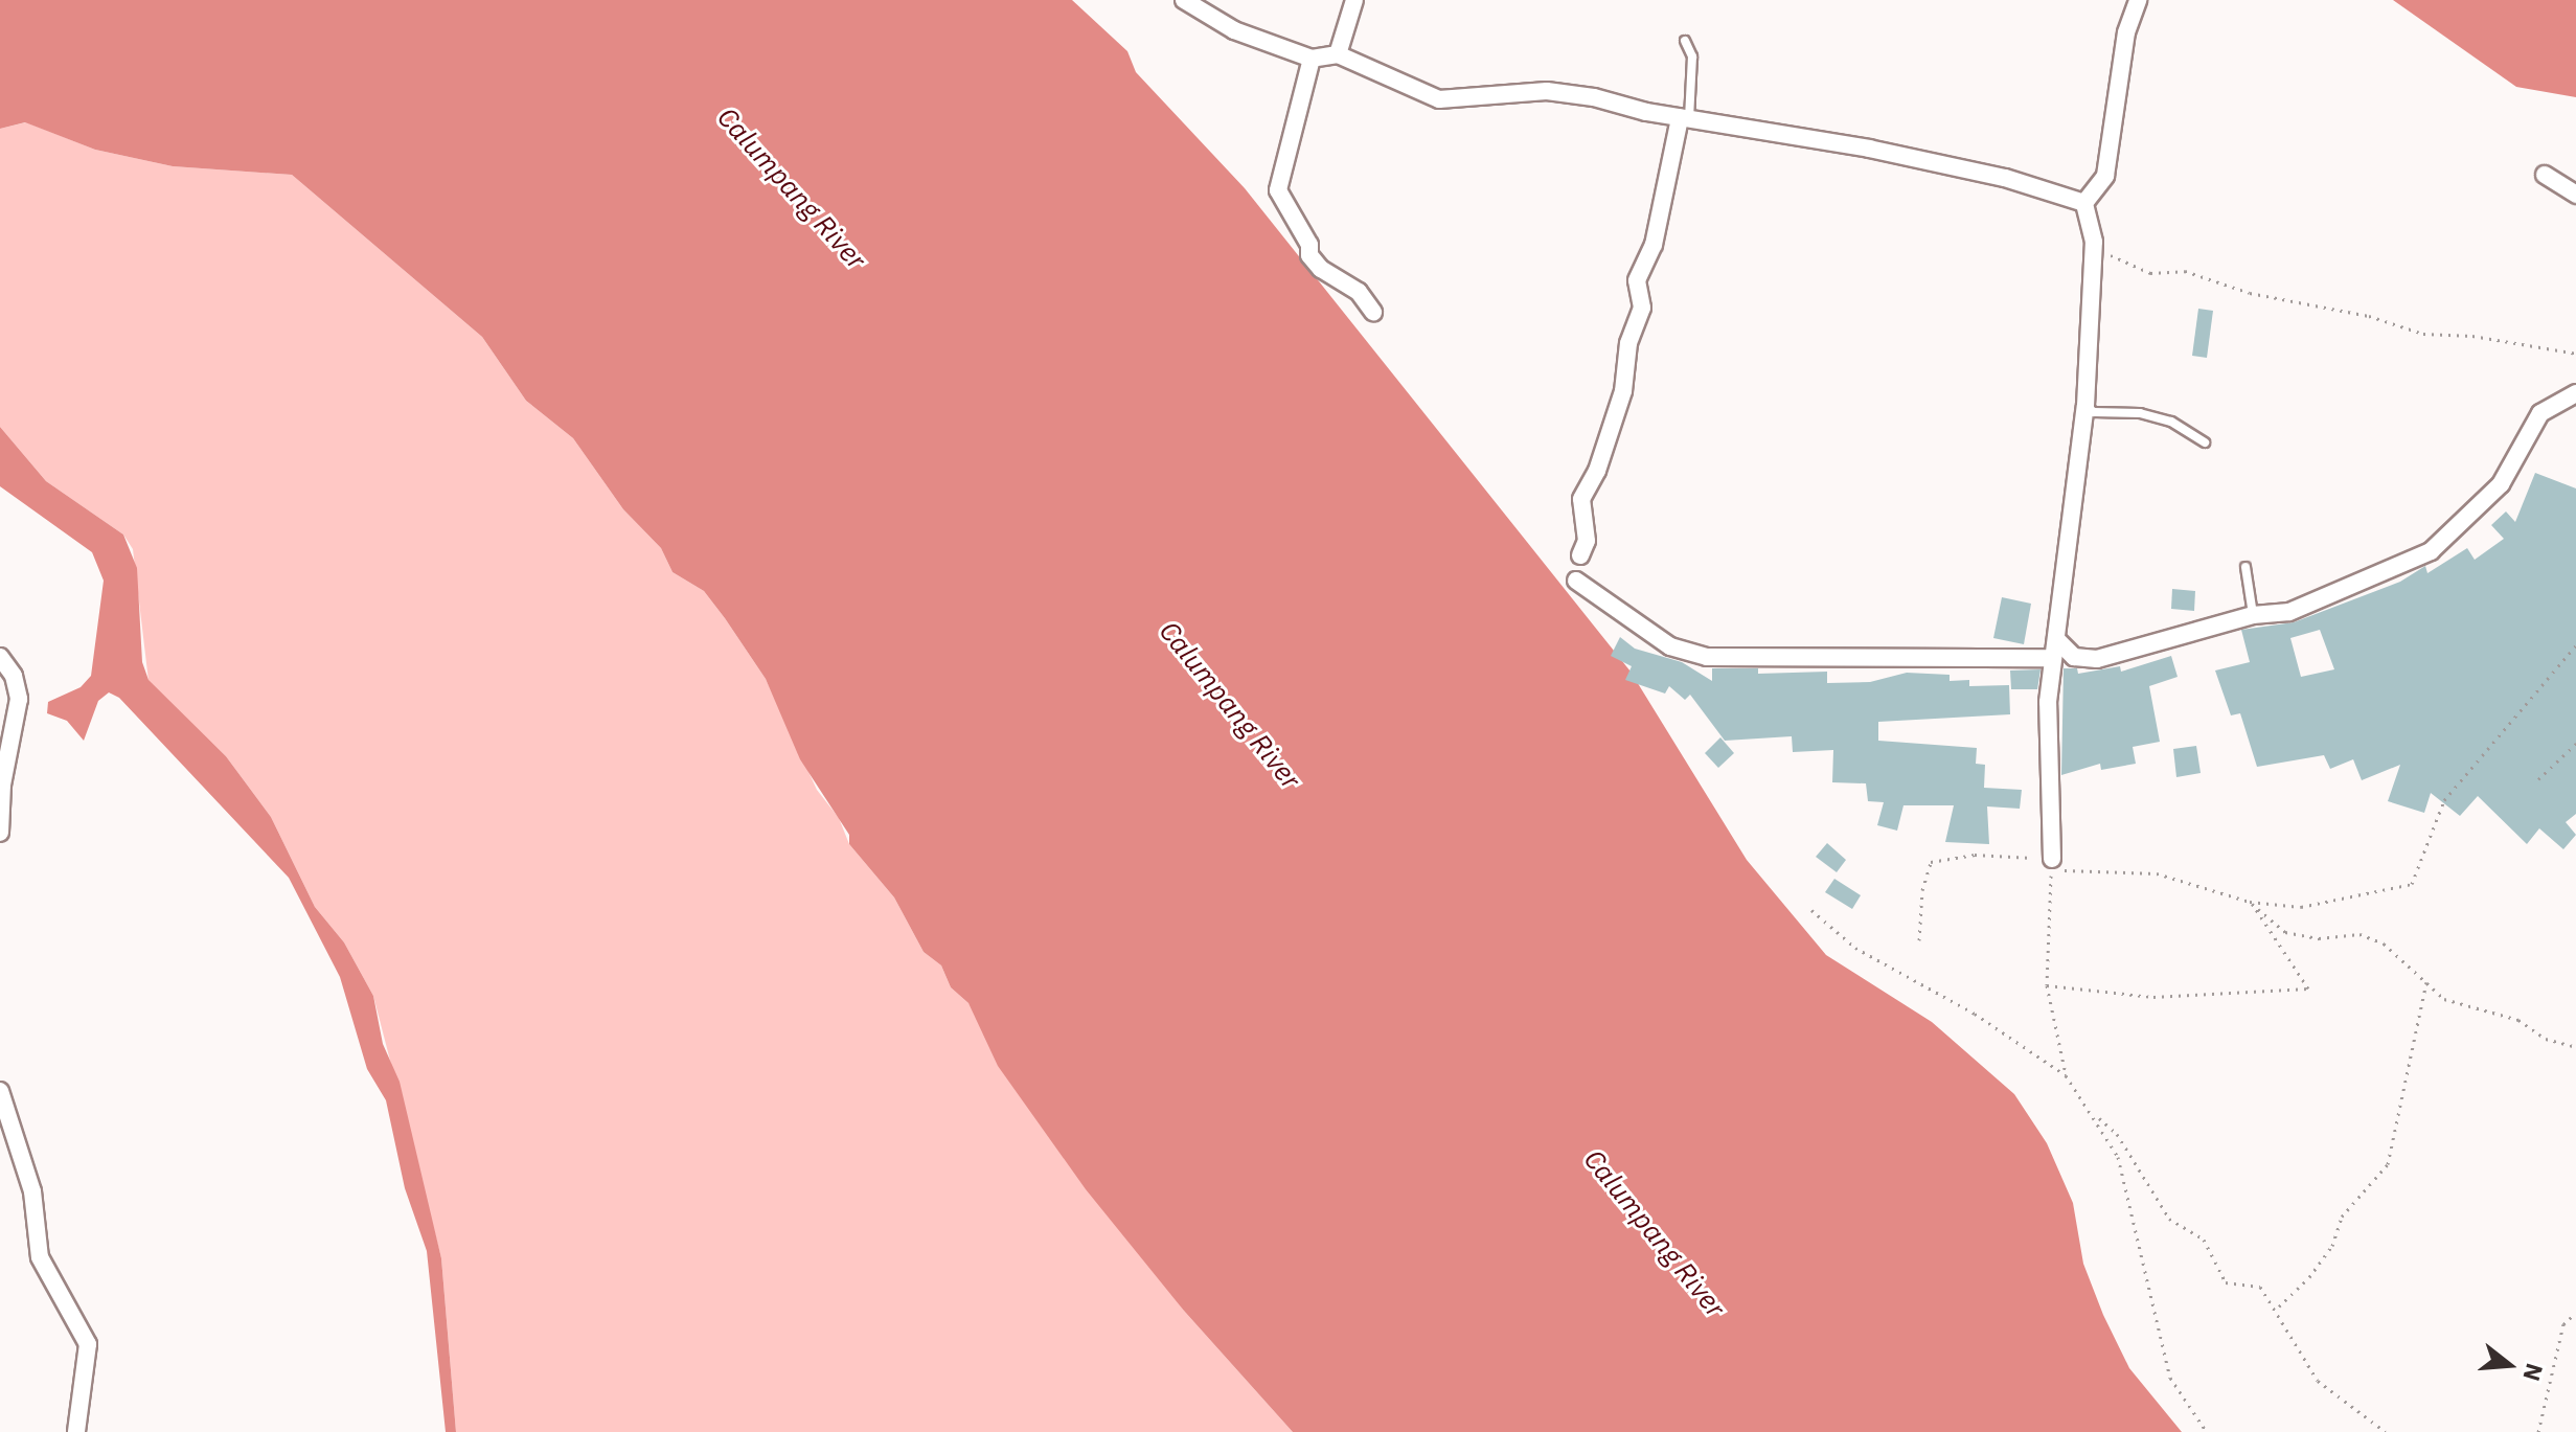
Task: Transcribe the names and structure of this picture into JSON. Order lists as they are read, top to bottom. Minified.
{"water":["Calumpang River"],"north":"right"}
